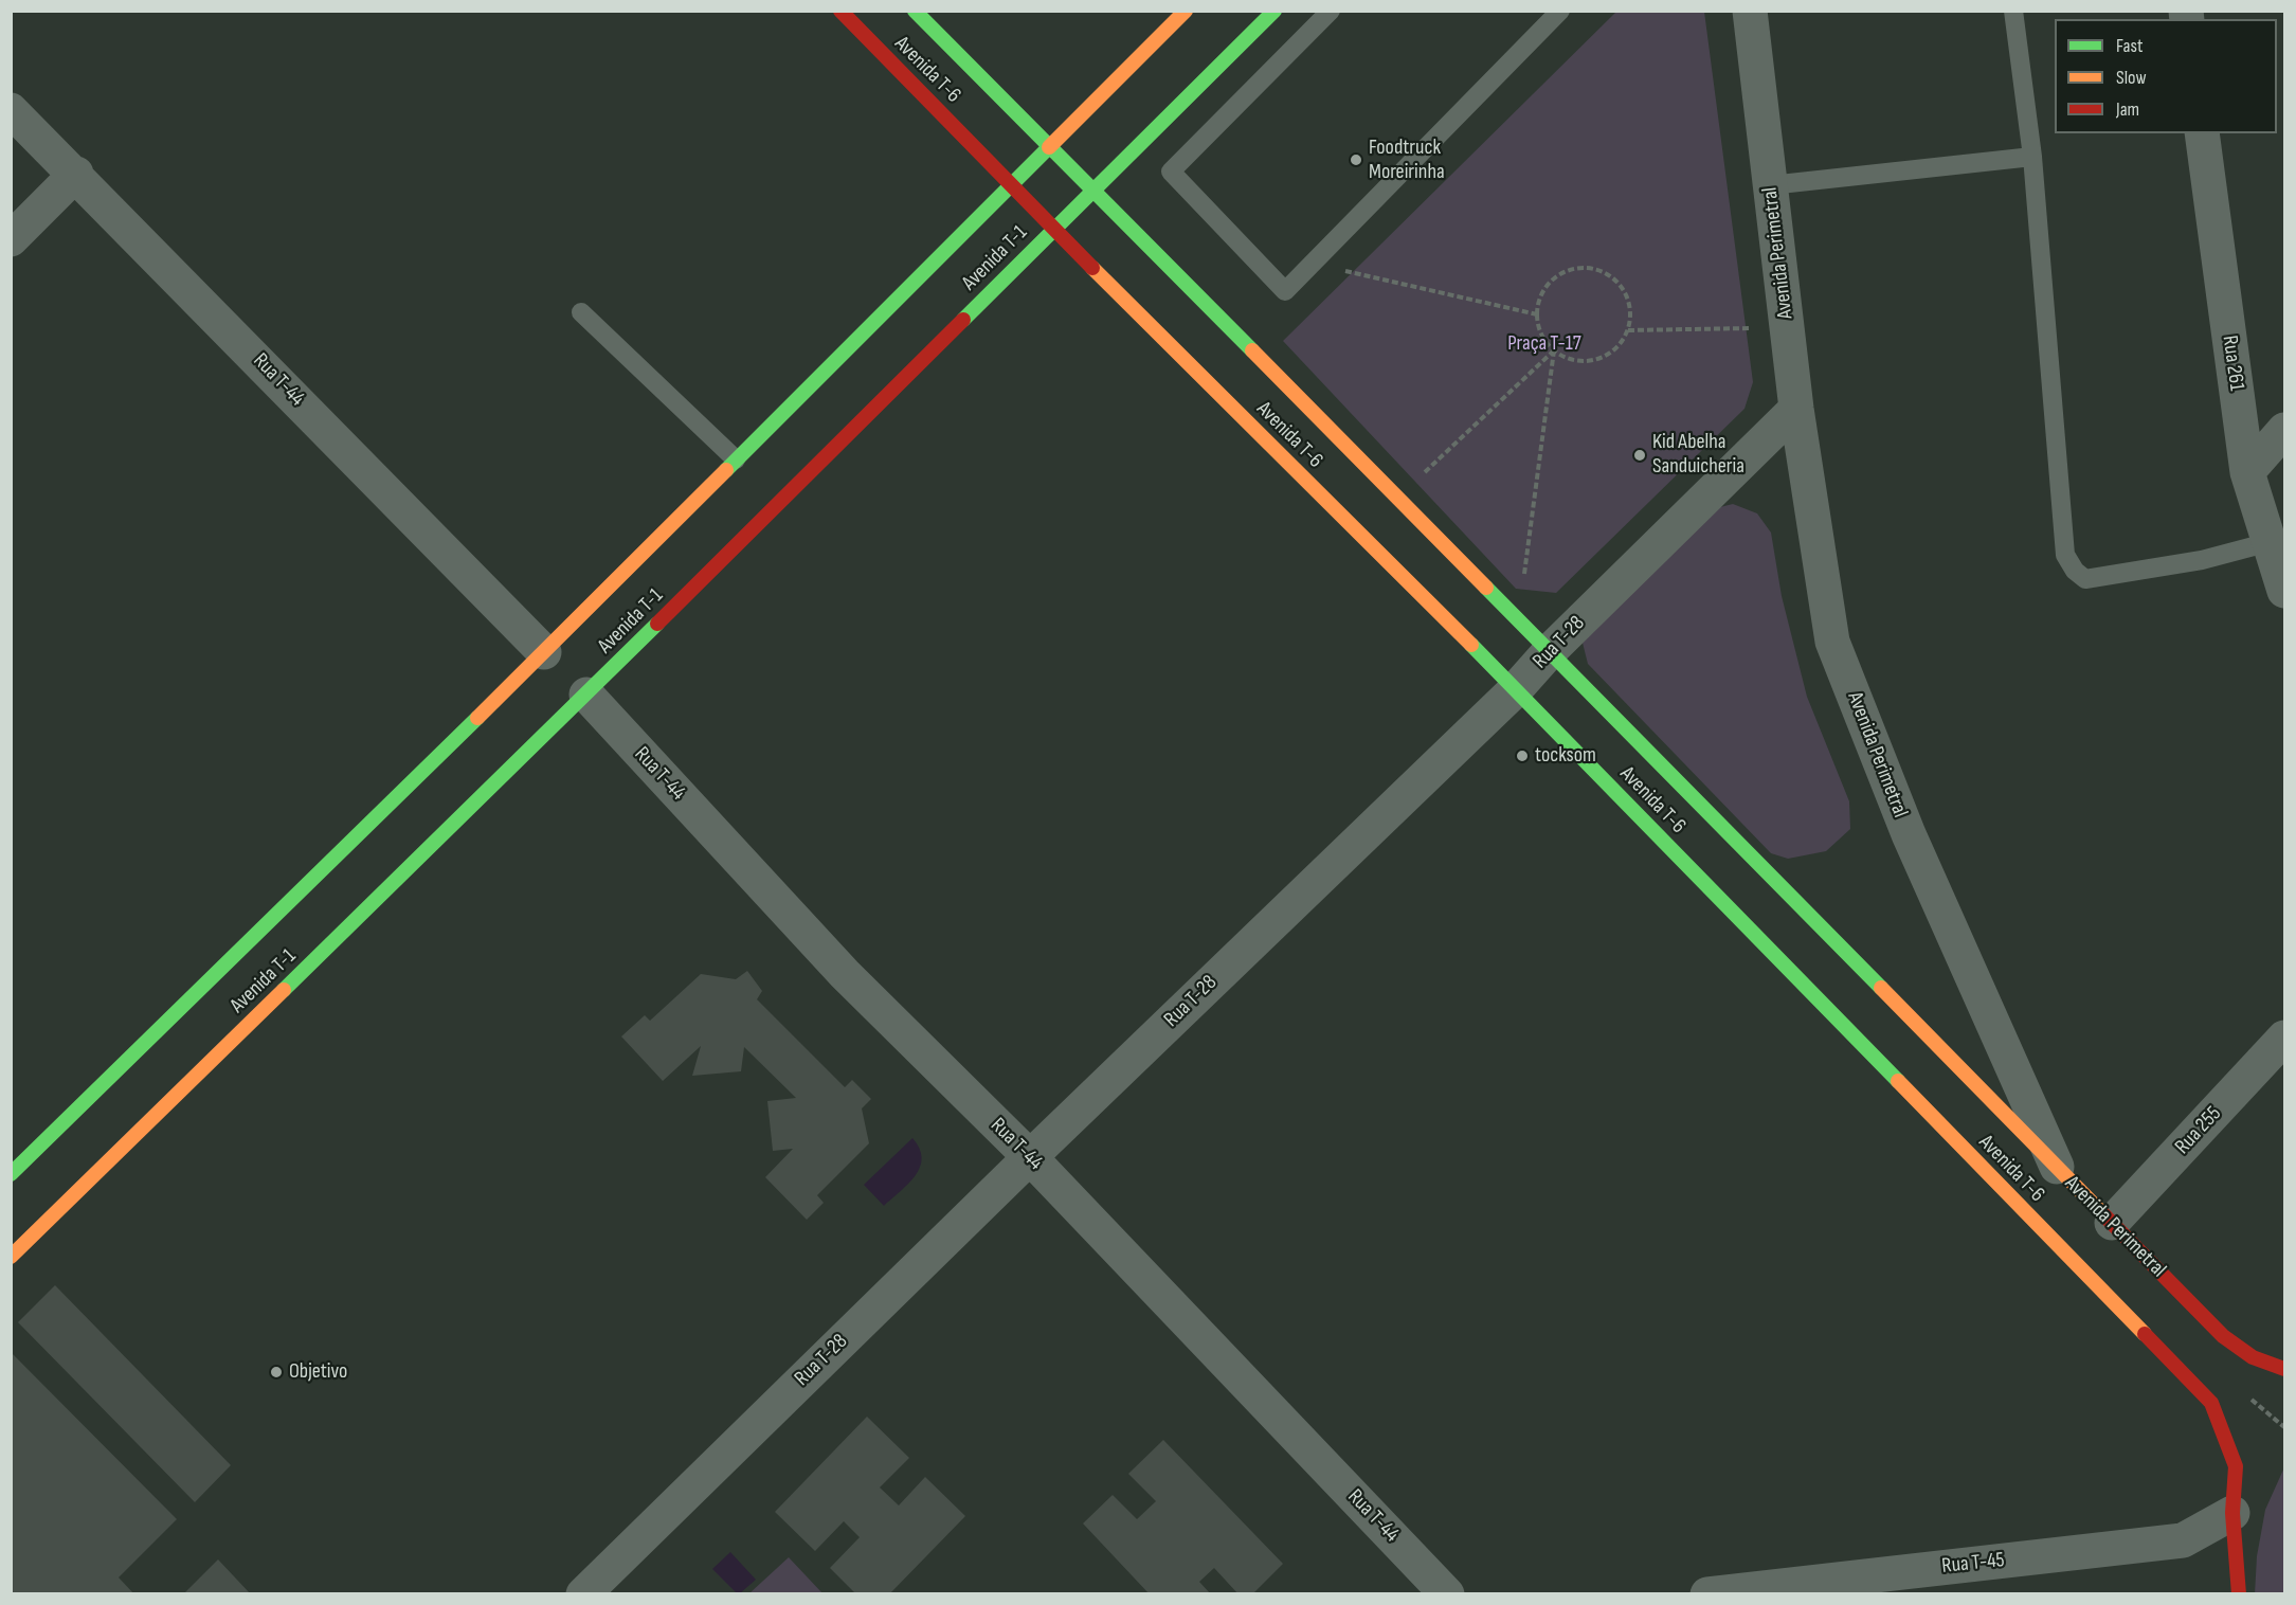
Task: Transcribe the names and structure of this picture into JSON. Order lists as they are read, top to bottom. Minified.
{"streets":{"main road":["Avenida T-6","Avenida Perimetral","Avenida T-1"],"street":["Rua 261","Rua T-44","Rua T-28","Rua 255","Rua T-45"]},"crossings":[["Avenida T-6","Avenida Perimetral"],["Avenida T-6","Avenida T-1"],["Avenida T-6","Rua T-28"],["Avenida T-6","Rua T-45"],["Avenida Perimetral","Rua T-28"],["Avenida Perimetral","Rua 255"],["Avenida T-1","Rua T-44"],["Rua T-44","Rua T-28"]],"parks":["Praça T-17"],"places":["Foodtruck Moreirinha","Kid Abelha Sanduicheria","tocksom","Objetivo"],"legend":["Fast","Slow","Jam"]}
